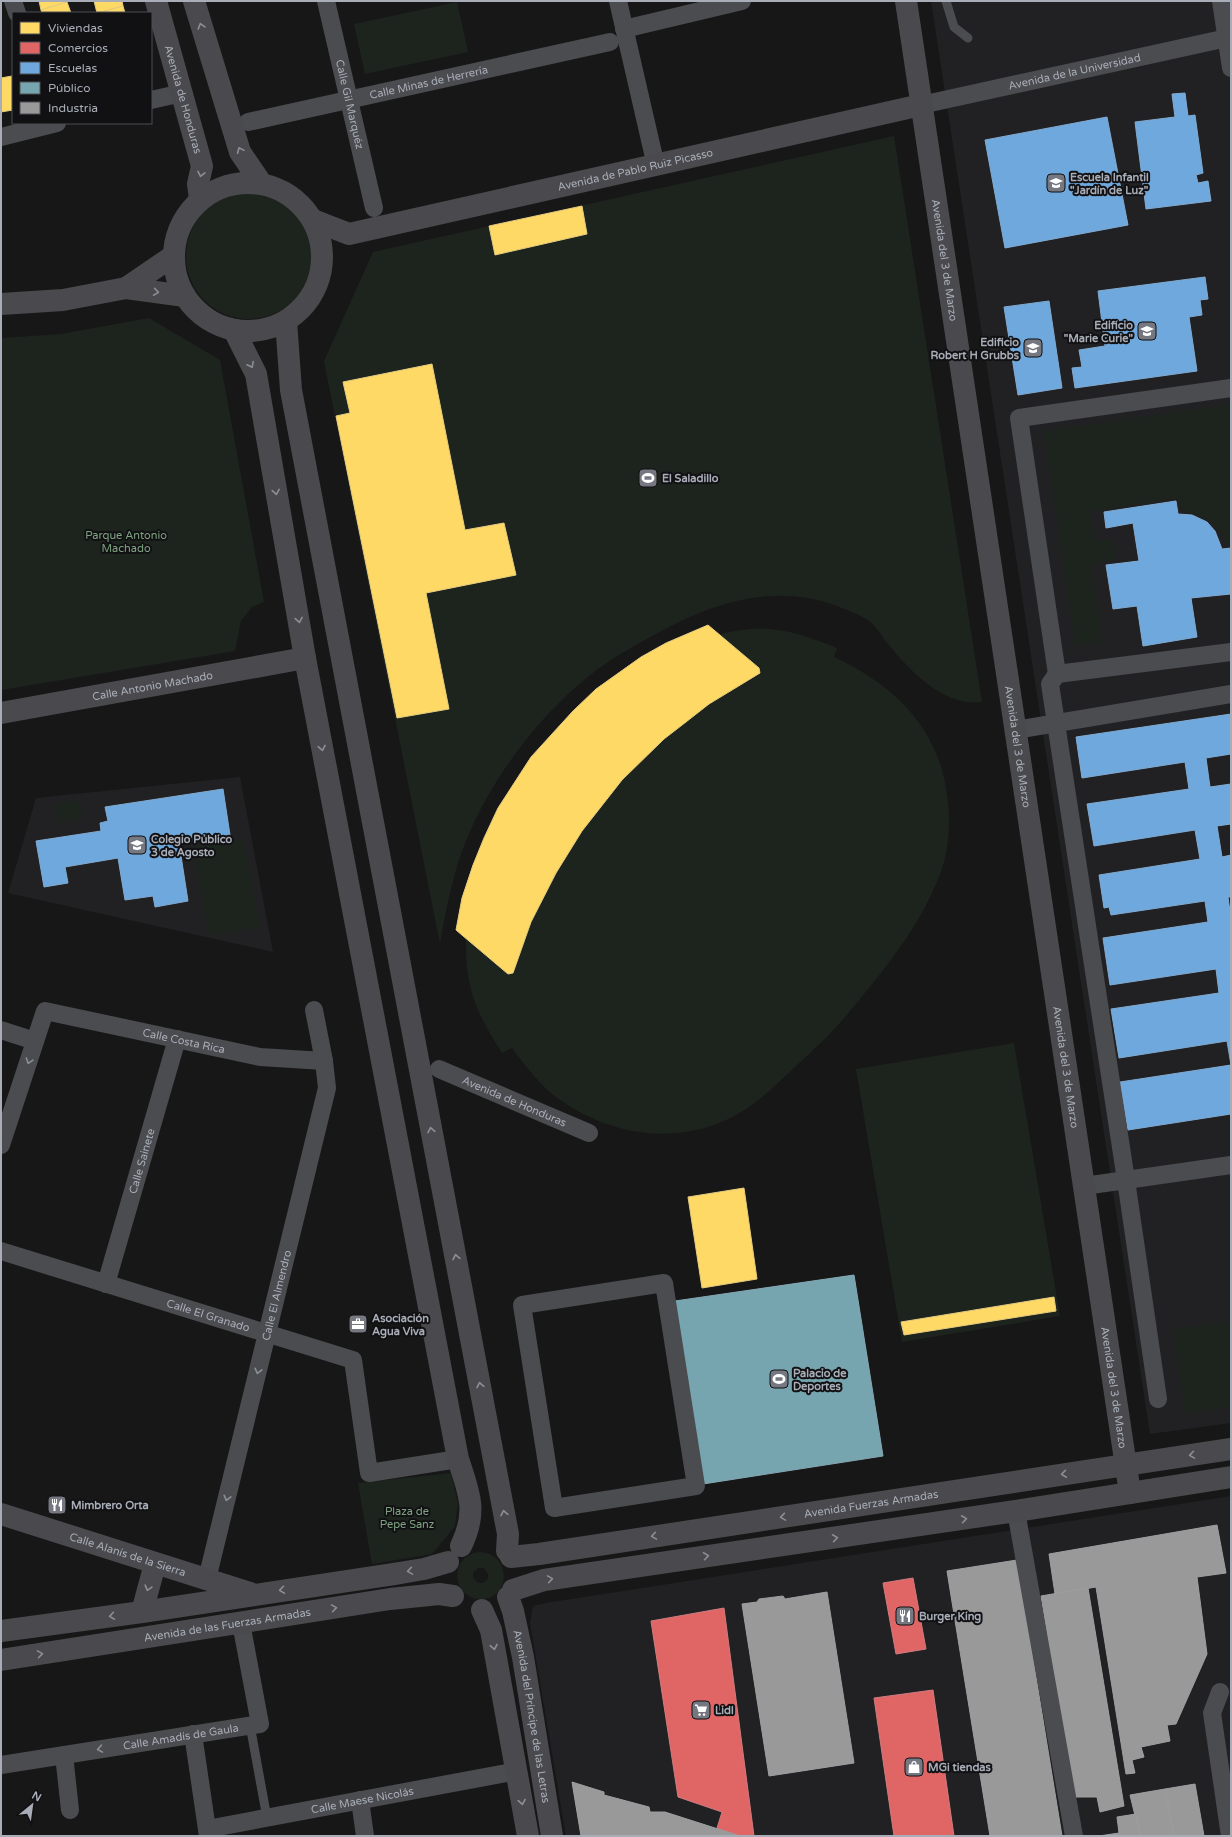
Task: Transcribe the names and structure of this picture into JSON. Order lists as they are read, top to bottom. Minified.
{"streets":{"street":["Avenida de la Universidad","Calle Minas de Herrería","Avenida de Honduras","Calle Gil Marquéz","Avenida de Pablo Ruiz Picasso","Avenida del 3 de Marzo","Calle Antonio Machado","Calle Costa Rica","Calle Sainete","Calle El Almendro","Calle El Granado","Avenida Fuerzas Armadas","Calle Alanís de la Sierra","Avenida de las Fuerzas Armadas","Avenida del Príncipe de las Letras","Calle Amadís de Gaula","Calle Maese Nicolás"]},"crossings":[["Avenida de la Universidad","Avenida de Pablo Ruiz Picasso"],["Avenida de la Universidad","Avenida del 3 de Marzo"],["Calle Minas de Herrería","Calle Gil Marquéz"],["Avenida de Pablo Ruiz Picasso","Avenida del 3 de Marzo"],["Avenida del 3 de Marzo","Avenida Fuerzas Armadas"],["Calle Costa Rica","Calle Sainete"],["Calle Costa Rica","Calle El Almendro"],["Calle Sainete","Calle El Granado"],["Calle El Almendro","Calle El Granado"],["Calle El Almendro","Calle Alanís de la Sierra"],["Avenida Fuerzas Armadas","Avenida de las Fuerzas Armadas"],["Avenida Fuerzas Armadas","Avenida del Príncipe de las Letras"],["Avenida de las Fuerzas Armadas","Avenida del Príncipe de las Letras"],["Avenida de las Fuerzas Armadas","Calle Amadís de Gaula"]],"one_way":["Calle El Almendro"],"parks":["Parque Antonio Machado","Plaza de Pepe Sanz"],"places":{"school or university":["Escuela Infantil \"Jardín de Luz\"","Edificio \"Marie Curie\"","Edificio Robert H Grubbs","Colegio Público 3 de Agosto"],"sports":["El Saladillo","Palacio de Deportes"],"office":["Asociación Agua Viva"],"restaurant":["Mimbrero Orta","Burger King"],"supermarket":["Lidl"],"shop":["MGi tiendas"]},"legend":["Viviendas","Comercios","Escuelas","Público","Industria"],"north":"top right"}
